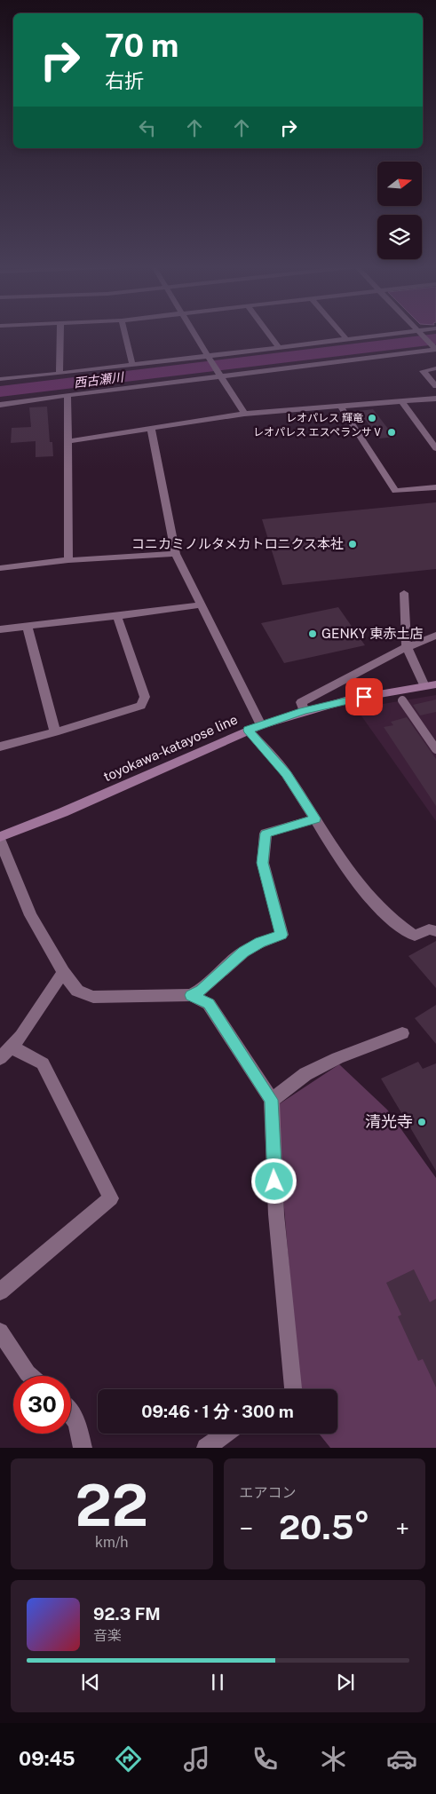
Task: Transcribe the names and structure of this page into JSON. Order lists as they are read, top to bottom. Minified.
{"streets":{"main road":["toyokawa-katayose line"]},"water":["西古瀬川"],"places":["レオパレス 輝竜","レオパレス エスペランサⅤ","コニカミノルタメカトロニクス本社","GENKY 東赤土店","清光寺"],"north":"right","page":{"turn":["70 m","右折"],"limit":"30","trip":"09:46 · 1 分 · 300 m","tile":[["22","km/h"],"エアコン"],"heat":["−","20.5°","+"],"song":["92.3 FM","音楽"],"tabs":"09:45"}}
